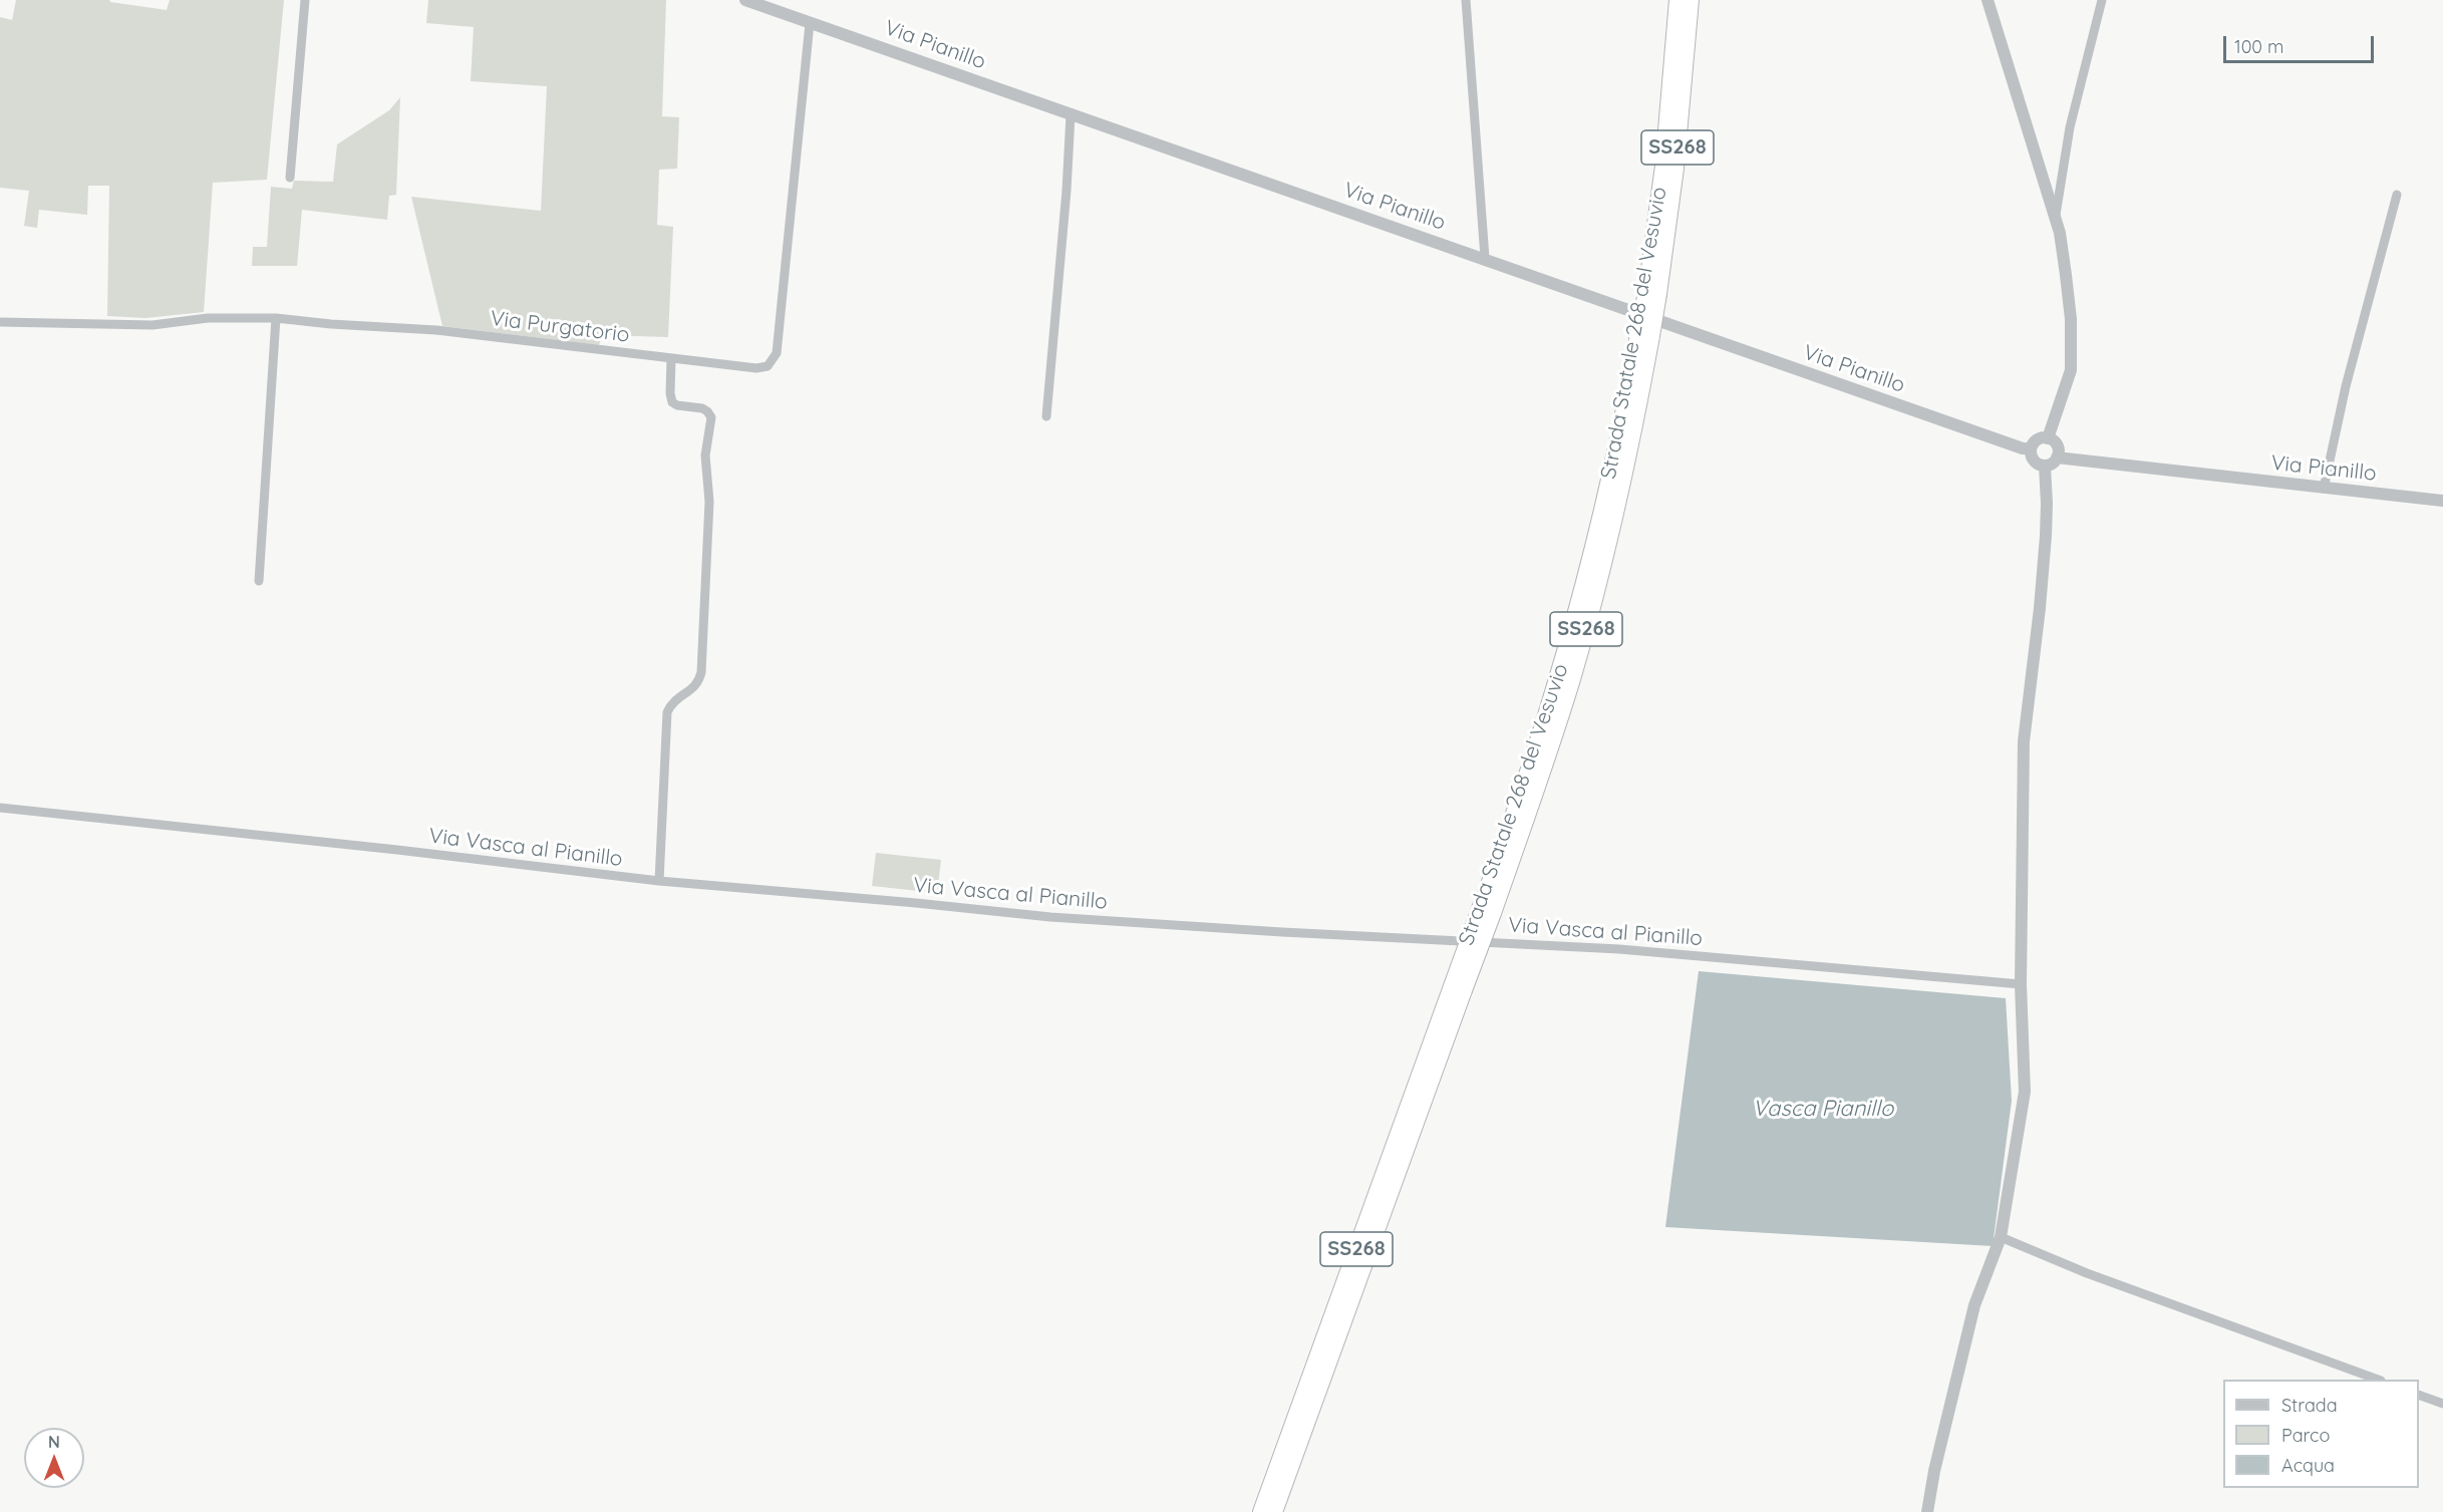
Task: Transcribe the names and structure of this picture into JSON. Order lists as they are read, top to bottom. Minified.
{"streets":{"highway":["SS268","Strada Statale 268 del Vesuvio"],"street":["Via Pianillo","Via Purgatorio","Via Vasca al Pianillo"]},"crossings":[["Via Pianillo","Via Purgatorio"]],"water":["Vasca Pianillo"],"legend":["Strada","Parco","Acqua"],"scale_bar":"100 m","north":"top"}
